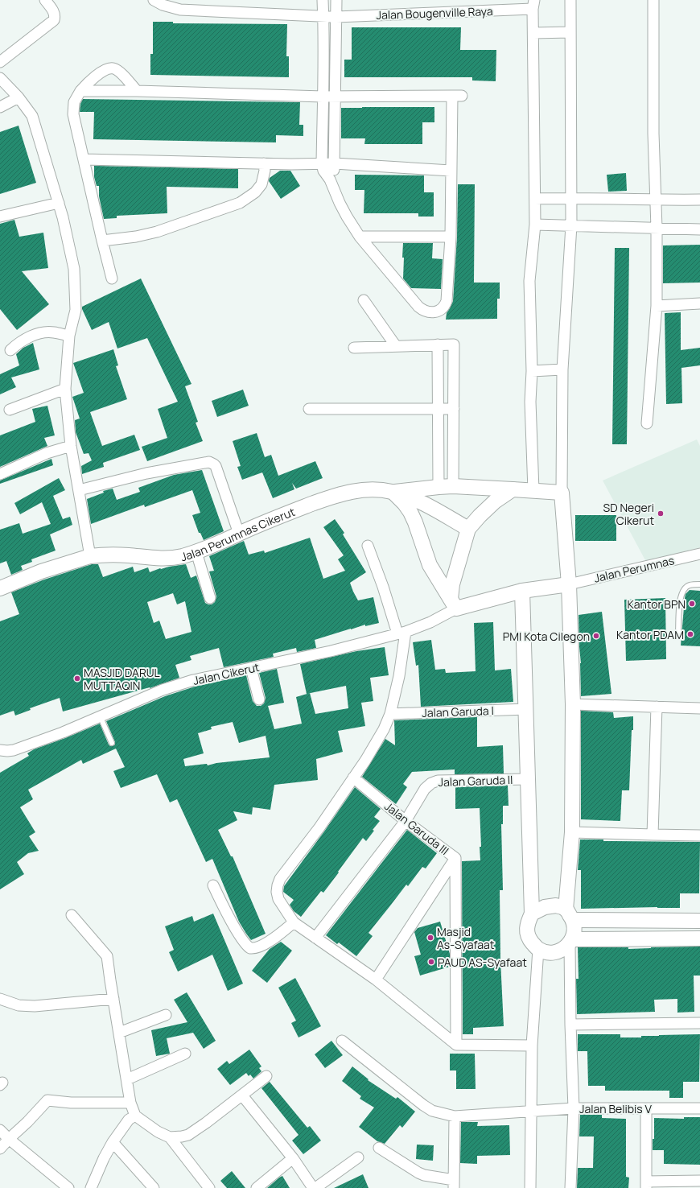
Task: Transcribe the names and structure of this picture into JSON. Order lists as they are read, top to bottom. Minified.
{"streets":{"street":["Jalan Bougenville Raya","Jalan Perumnas Cikerut","Jalan Perumnas","Jalan Cikerut","Jalan Garuda I","Jalan Garuda II","Jalan Garuda III","Jalan Belibis V"]},"crossings":[["Jalan Garuda II","Jalan Garuda III"]],"places":["SD Negeri Cikerut","Kantor BPN","Kantor PDAM","PMI Kota Cilegon","MASJID DARUL MUTTAQIN","Masjid As-Syafaat","PAUD AS-Syafaat"]}
